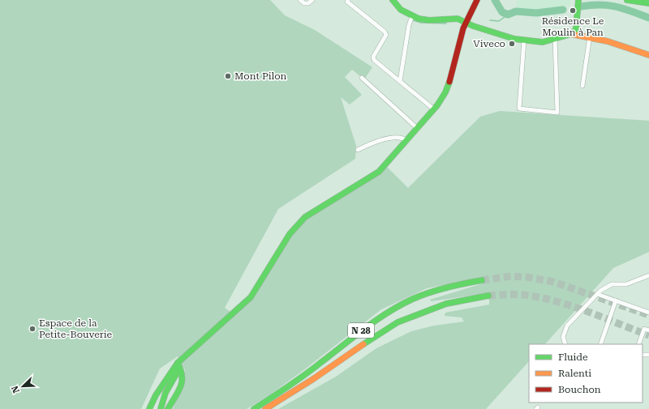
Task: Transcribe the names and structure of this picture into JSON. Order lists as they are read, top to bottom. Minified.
{"streets":{"main road":["N 28"]},"places":["Résidence Le Moulin à Pan","Viveco","Mont Pilon","Espace de la Petite-Bouverie"],"legend":["Fluide","Ralenti","Bouchon"],"north":"bottom left"}
